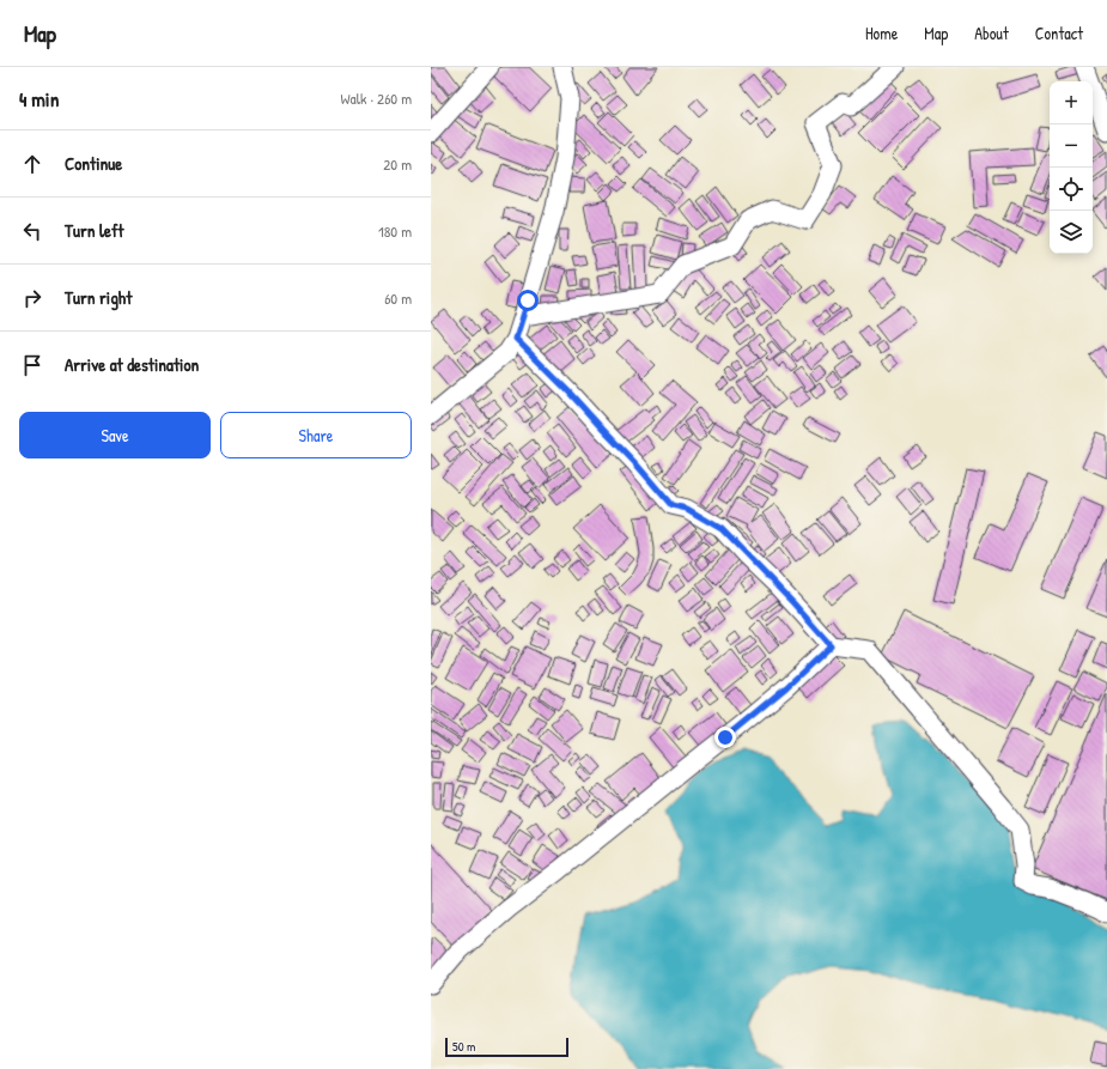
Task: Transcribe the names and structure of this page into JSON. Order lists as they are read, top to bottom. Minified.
{"scale_bar":"50 m","page":{"header":"Map","nav":["Home","Map","About","Contact"],"heading":["4 min","Walk · 260 m"],"map_buttons":["+","−"],"list":[["Continue","20 m"],["Turn left","180 m"],["Turn right","60 m"],"Arrive at destination"],"buttons":["Save","Share"],"scale":"50 m"}}
